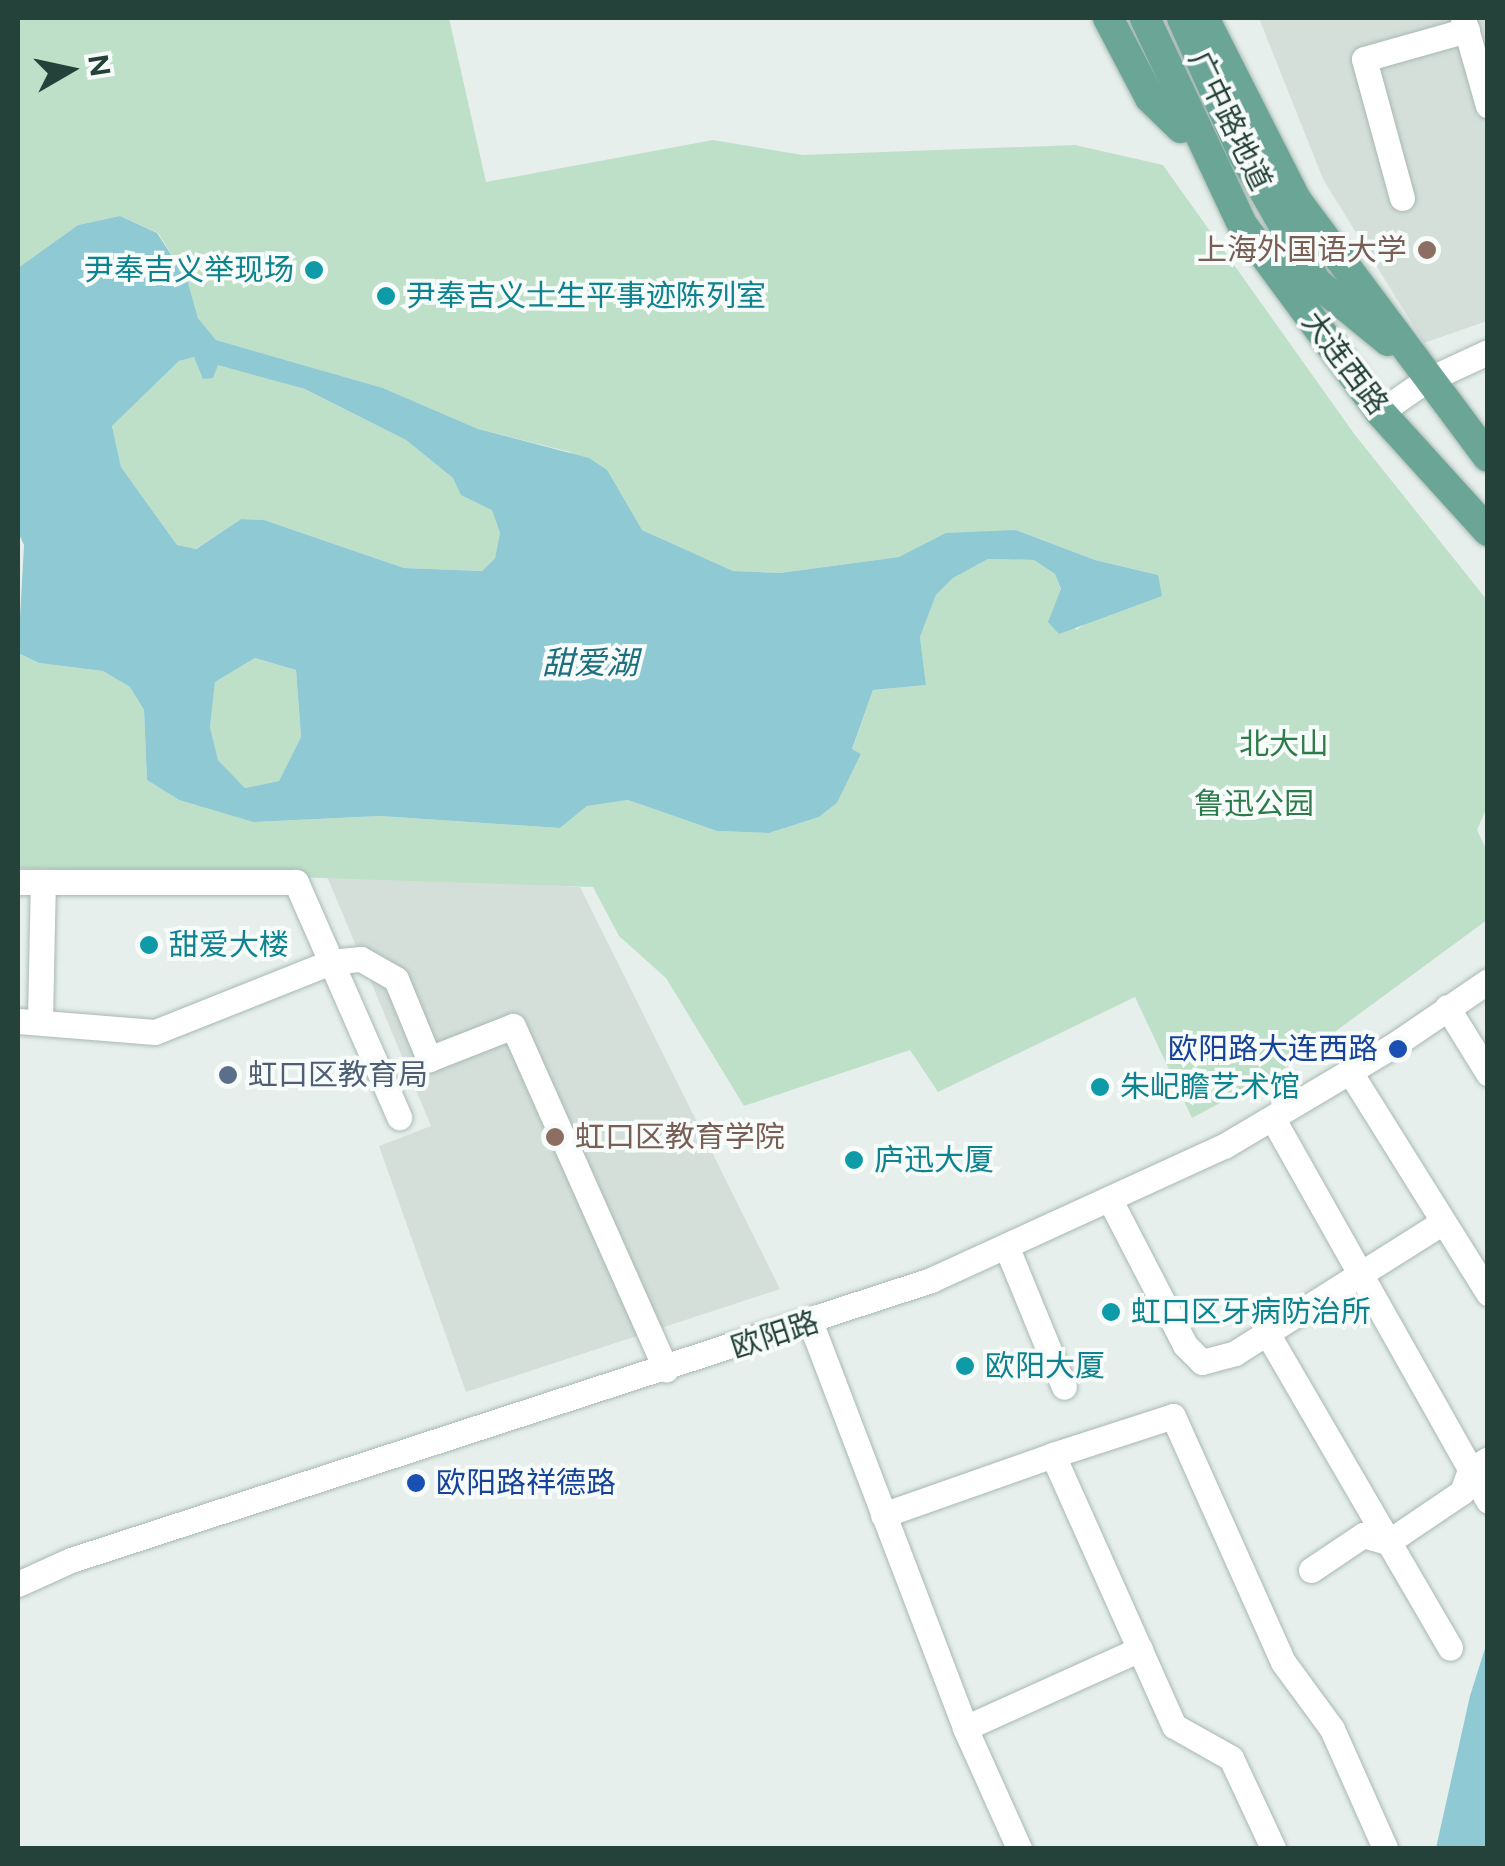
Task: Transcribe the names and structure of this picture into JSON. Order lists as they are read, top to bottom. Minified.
{"streets":{"main road":["广中路地道","大连西路"],"street":["欧阳路"]},"crossings":[["广中路地道","大连西路"]],"water":["甜爱湖"],"parks":["北大山","鲁迅公园"],"places":["上海外国语大学","尹奉吉义举现场","尹奉吉义士生平事迹陈列室","甜爱大楼","欧阳路大连西路","虹口区教育局","朱屺瞻艺术馆","虹口区教育学院","庐迅大厦","虹口区牙病防治所","欧阳大厦","欧阳路祥德路"],"north":"right"}
